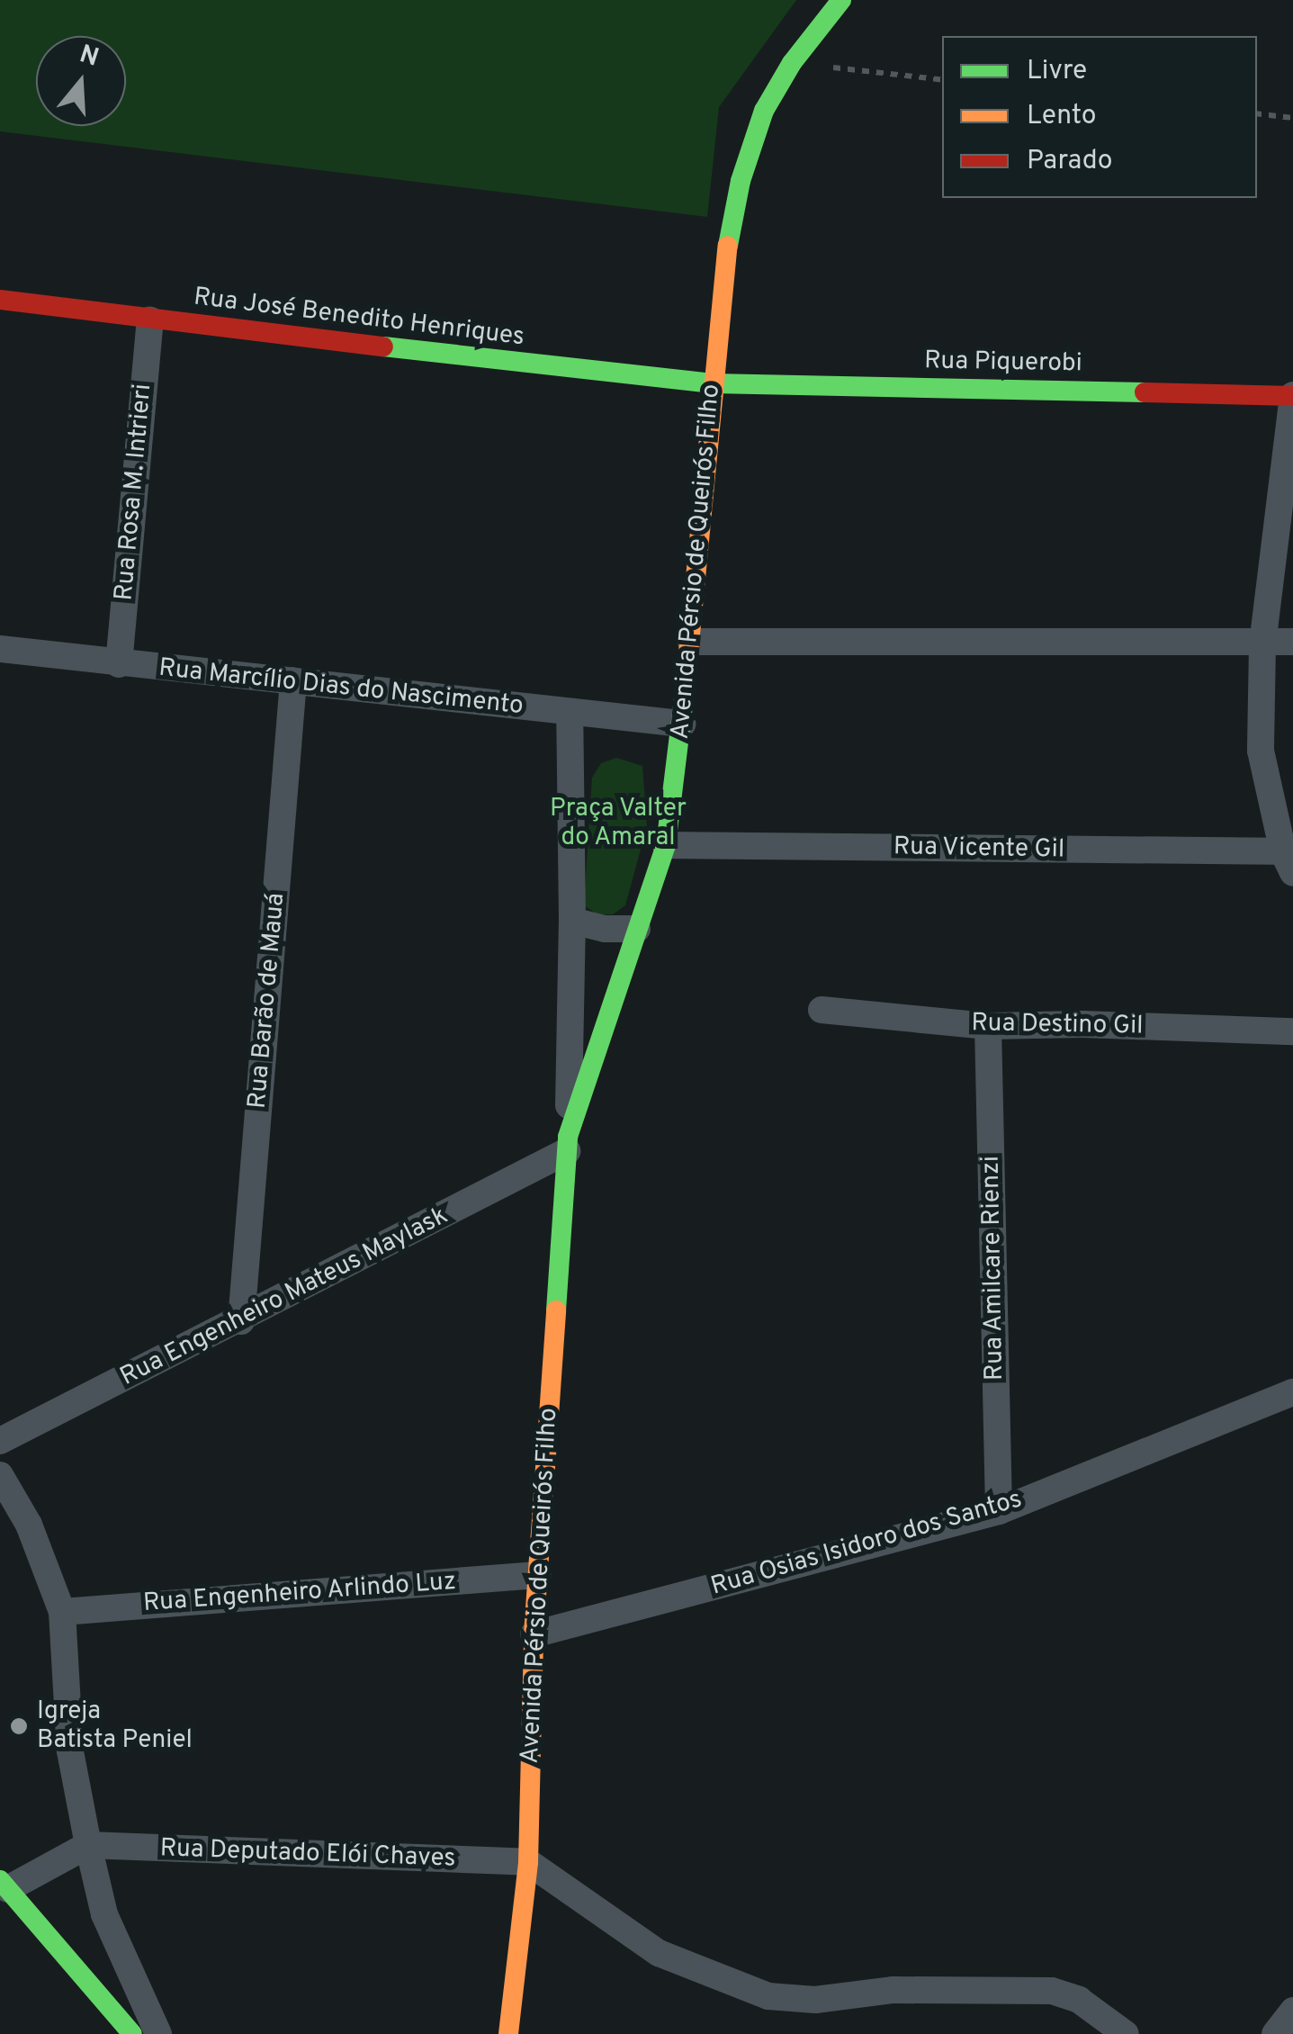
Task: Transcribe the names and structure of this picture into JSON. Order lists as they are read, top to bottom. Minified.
{"streets":{"street":["Rua José Benedito Henriques","Rua Piquerobi","Rua Rosa M. Intrieri","Avenida Pérsio de Queirós Filho","Rua Marcílio Dias do Nascimento","Rua Vicente Gil","Rua Barão de Mauá","Rua Destino Gil","Rua Amilcare Rienzi","Rua Engenheiro Mateus Maylask","Rua Osias Isidoro dos Santos","Rua Engenheiro Arlindo Luz","Rua Deputado Elói Chaves"]},"crossings":[["Rua José Benedito Henriques","Rua Piquerobi"],["Rua José Benedito Henriques","Rua Rosa M. Intrieri"],["Rua José Benedito Henriques","Avenida Pérsio de Queirós Filho"],["Rua Piquerobi","Avenida Pérsio de Queirós Filho"],["Rua Rosa M. Intrieri","Rua Marcílio Dias do Nascimento"],["Avenida Pérsio de Queirós Filho","Rua Marcílio Dias do Nascimento"],["Avenida Pérsio de Queirós Filho","Rua Vicente Gil"],["Avenida Pérsio de Queirós Filho","Rua Engenheiro Mateus Maylask"],["Avenida Pérsio de Queirós Filho","Rua Osias Isidoro dos Santos"],["Avenida Pérsio de Queirós Filho","Rua Engenheiro Arlindo Luz"],["Avenida Pérsio de Queirós Filho","Rua Deputado Elói Chaves"],["Rua Marcílio Dias do Nascimento","Rua Barão de Mauá"],["Rua Barão de Mauá","Rua Engenheiro Mateus Maylask"],["Rua Destino Gil","Rua Amilcare Rienzi"],["Rua Amilcare Rienzi","Rua Osias Isidoro dos Santos"]],"parks":["Praça Valter do Amaral"],"places":["Igreja Batista Peniel"],"legend":["Livre","Lento","Parado"],"north":"top"}
